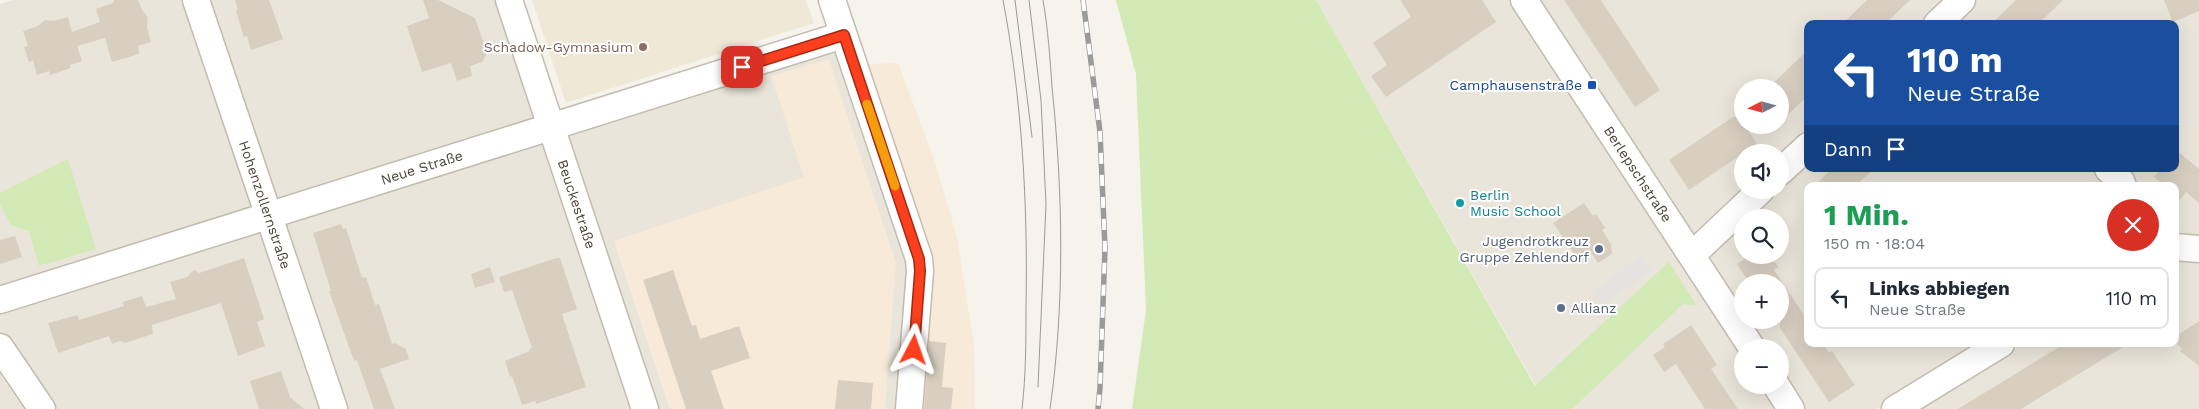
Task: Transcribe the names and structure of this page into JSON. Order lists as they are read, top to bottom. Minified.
{"streets":{"street":["Neue Straße","Berlepschstraße","Beuckestraße","Hohenzollernstraße"]},"crossings":[["Neue Straße","Beuckestraße"],["Neue Straße","Hohenzollernstraße"]],"places":{"other":["Schadow-Gymnasium","Berlin Music School","Jugendrotkreuz Gruppe Zehlendorf","Allianz"],"transit":["Camphausenstraße"]},"north":"left","page":{"turn":["110 m","Neue Straße"],"map_buttons":["+","−"],"then":"Dann","heading":["1 Min.","150 m · 18:04"],"list":[{"name":"Links abbiegen","note":"Neue Straße","value":"110 m"}]}}
